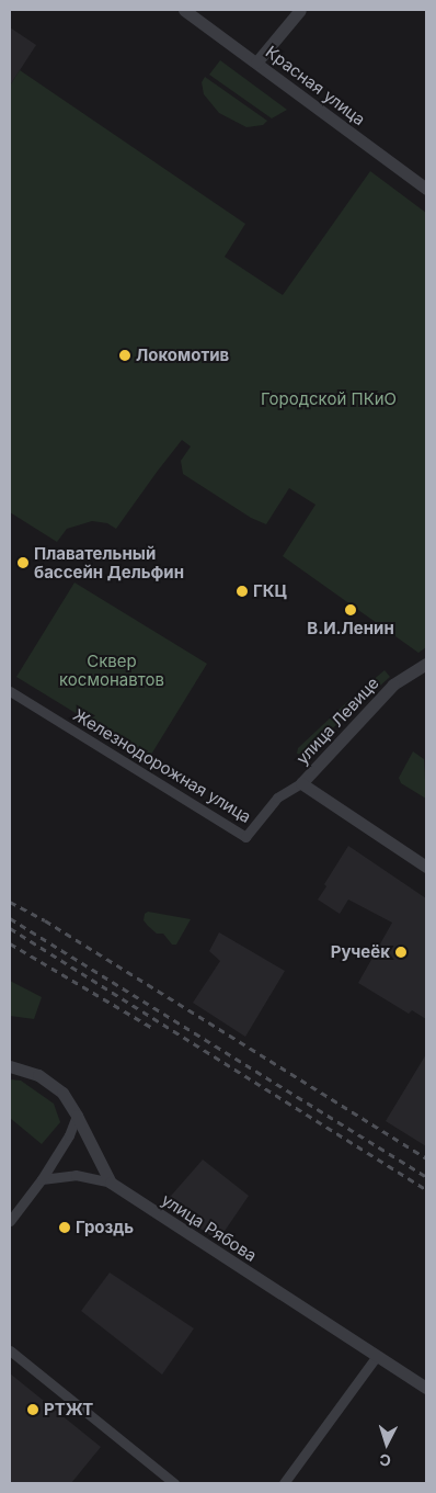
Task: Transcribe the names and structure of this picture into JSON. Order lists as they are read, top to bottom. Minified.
{"streets":{"street":["Красная улица","улица Левице","Железнодорожная улица","улица Рябова"]},"crossings":[["улица Левице","Железнодорожная улица"]],"parks":["Городской ПКиО","Сквер космонавтов"],"places":["Локомотив","Плавательный бассейн Дельфин","ГКЦ","В.И.Ленин","Ручеёк","Гроздь","РТЖТ"],"north":"bottom"}
